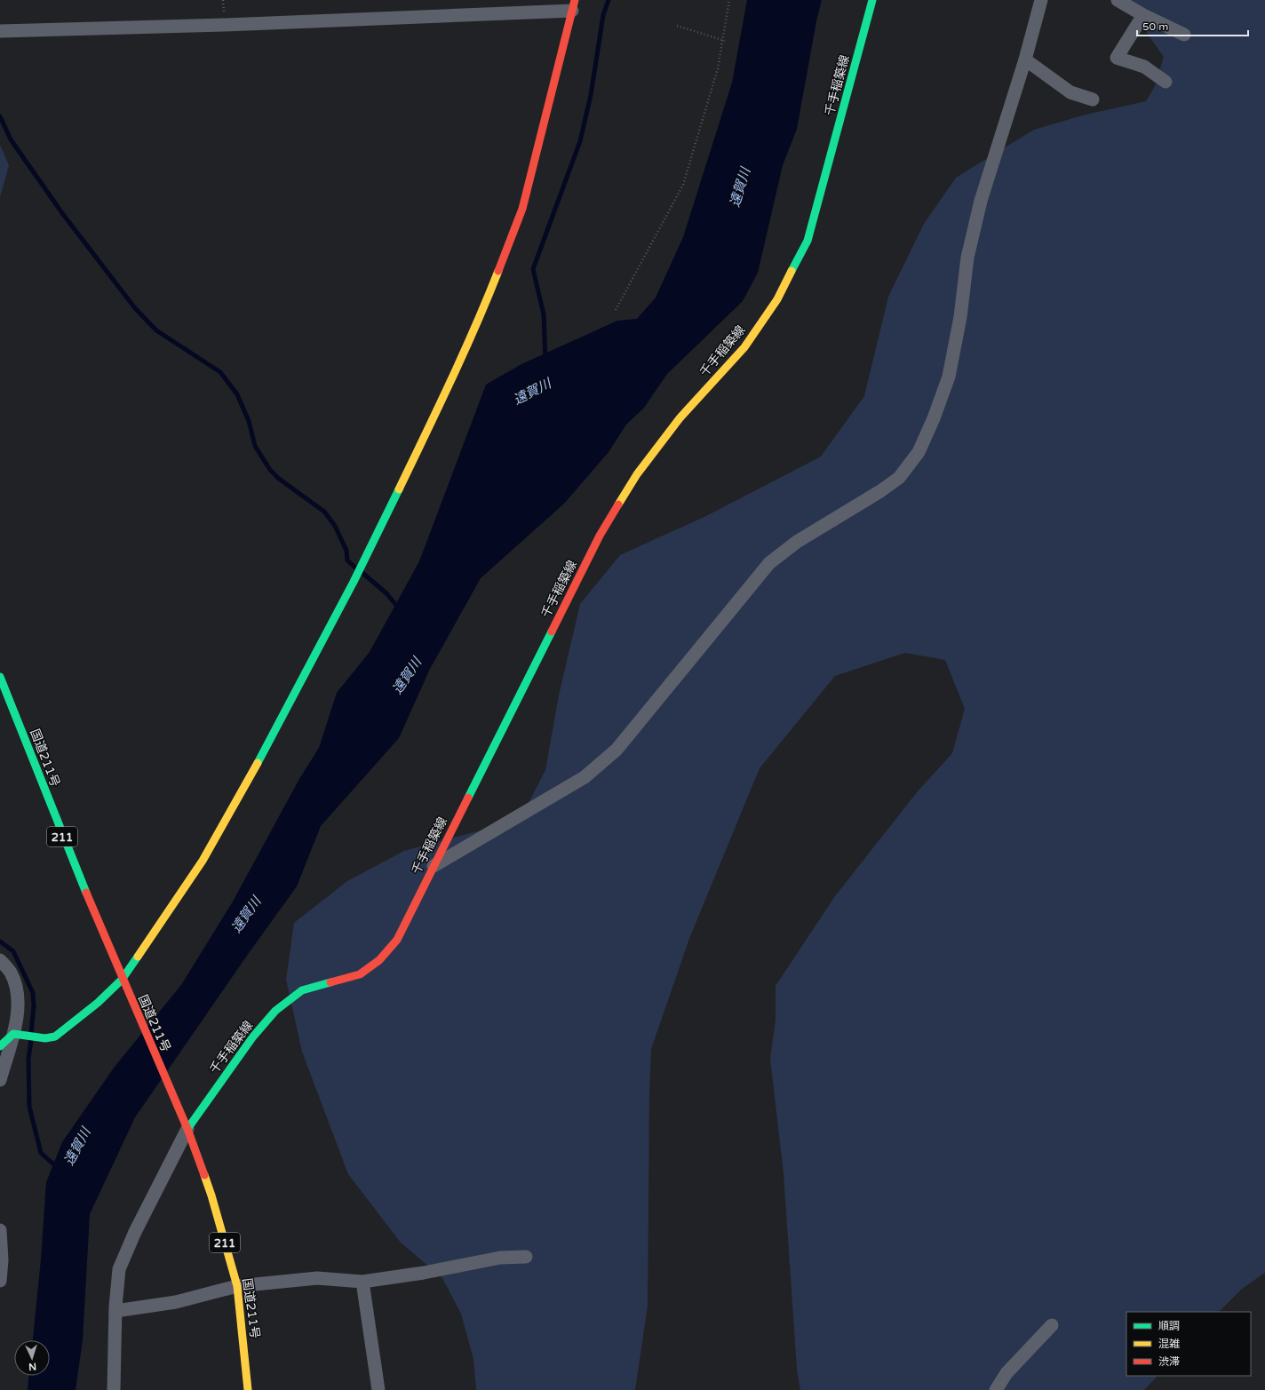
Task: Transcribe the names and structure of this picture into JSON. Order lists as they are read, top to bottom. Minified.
{"streets":{"main road":["千手稲築線","国道211号","211"]},"crossings":[["千手稲築線","国道211号"]],"water":["遠賀川"],"legend":["順調","混雑","渋滞"],"scale_bar":"50 m","north":"bottom"}
